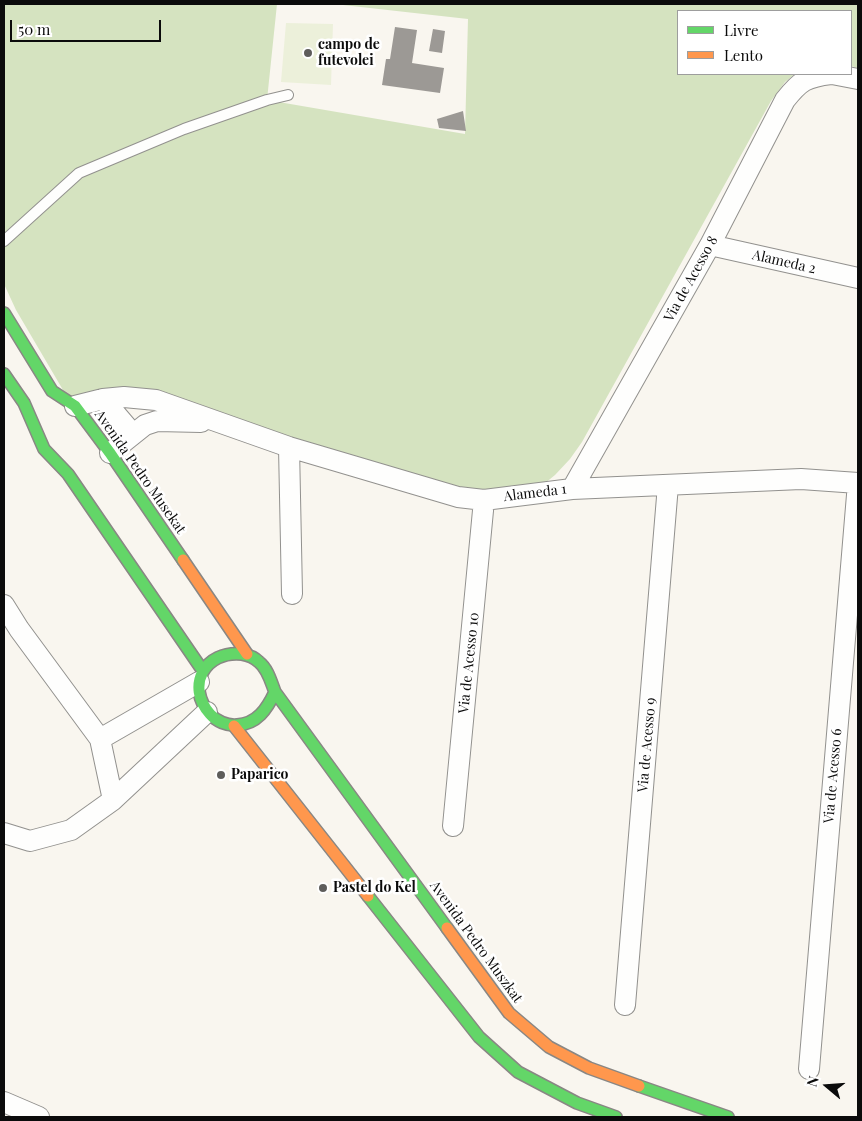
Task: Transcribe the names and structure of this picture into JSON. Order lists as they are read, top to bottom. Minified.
{"streets":{"street":["Alameda 2","Via de Acesso 8","Avenida Pedro Musekat","Alameda 1","Via de Acesso 10","Via de Acesso 9","Via de Acesso 6","Avenida Pedro Muszkat"]},"crossings":[["Alameda 2","Via de Acesso 8"],["Via de Acesso 8","Alameda 1"],["Avenida Pedro Musekat","Alameda 1"],["Avenida Pedro Musekat","Avenida Pedro Muszkat"],["Alameda 1","Via de Acesso 10"],["Alameda 1","Via de Acesso 9"],["Alameda 1","Via de Acesso 6"]],"places":["campo de futevolei","Paparico","Pastel do Kel"],"legend":["Livre","Lento"],"scale_bar":"50 m","north":"left"}
